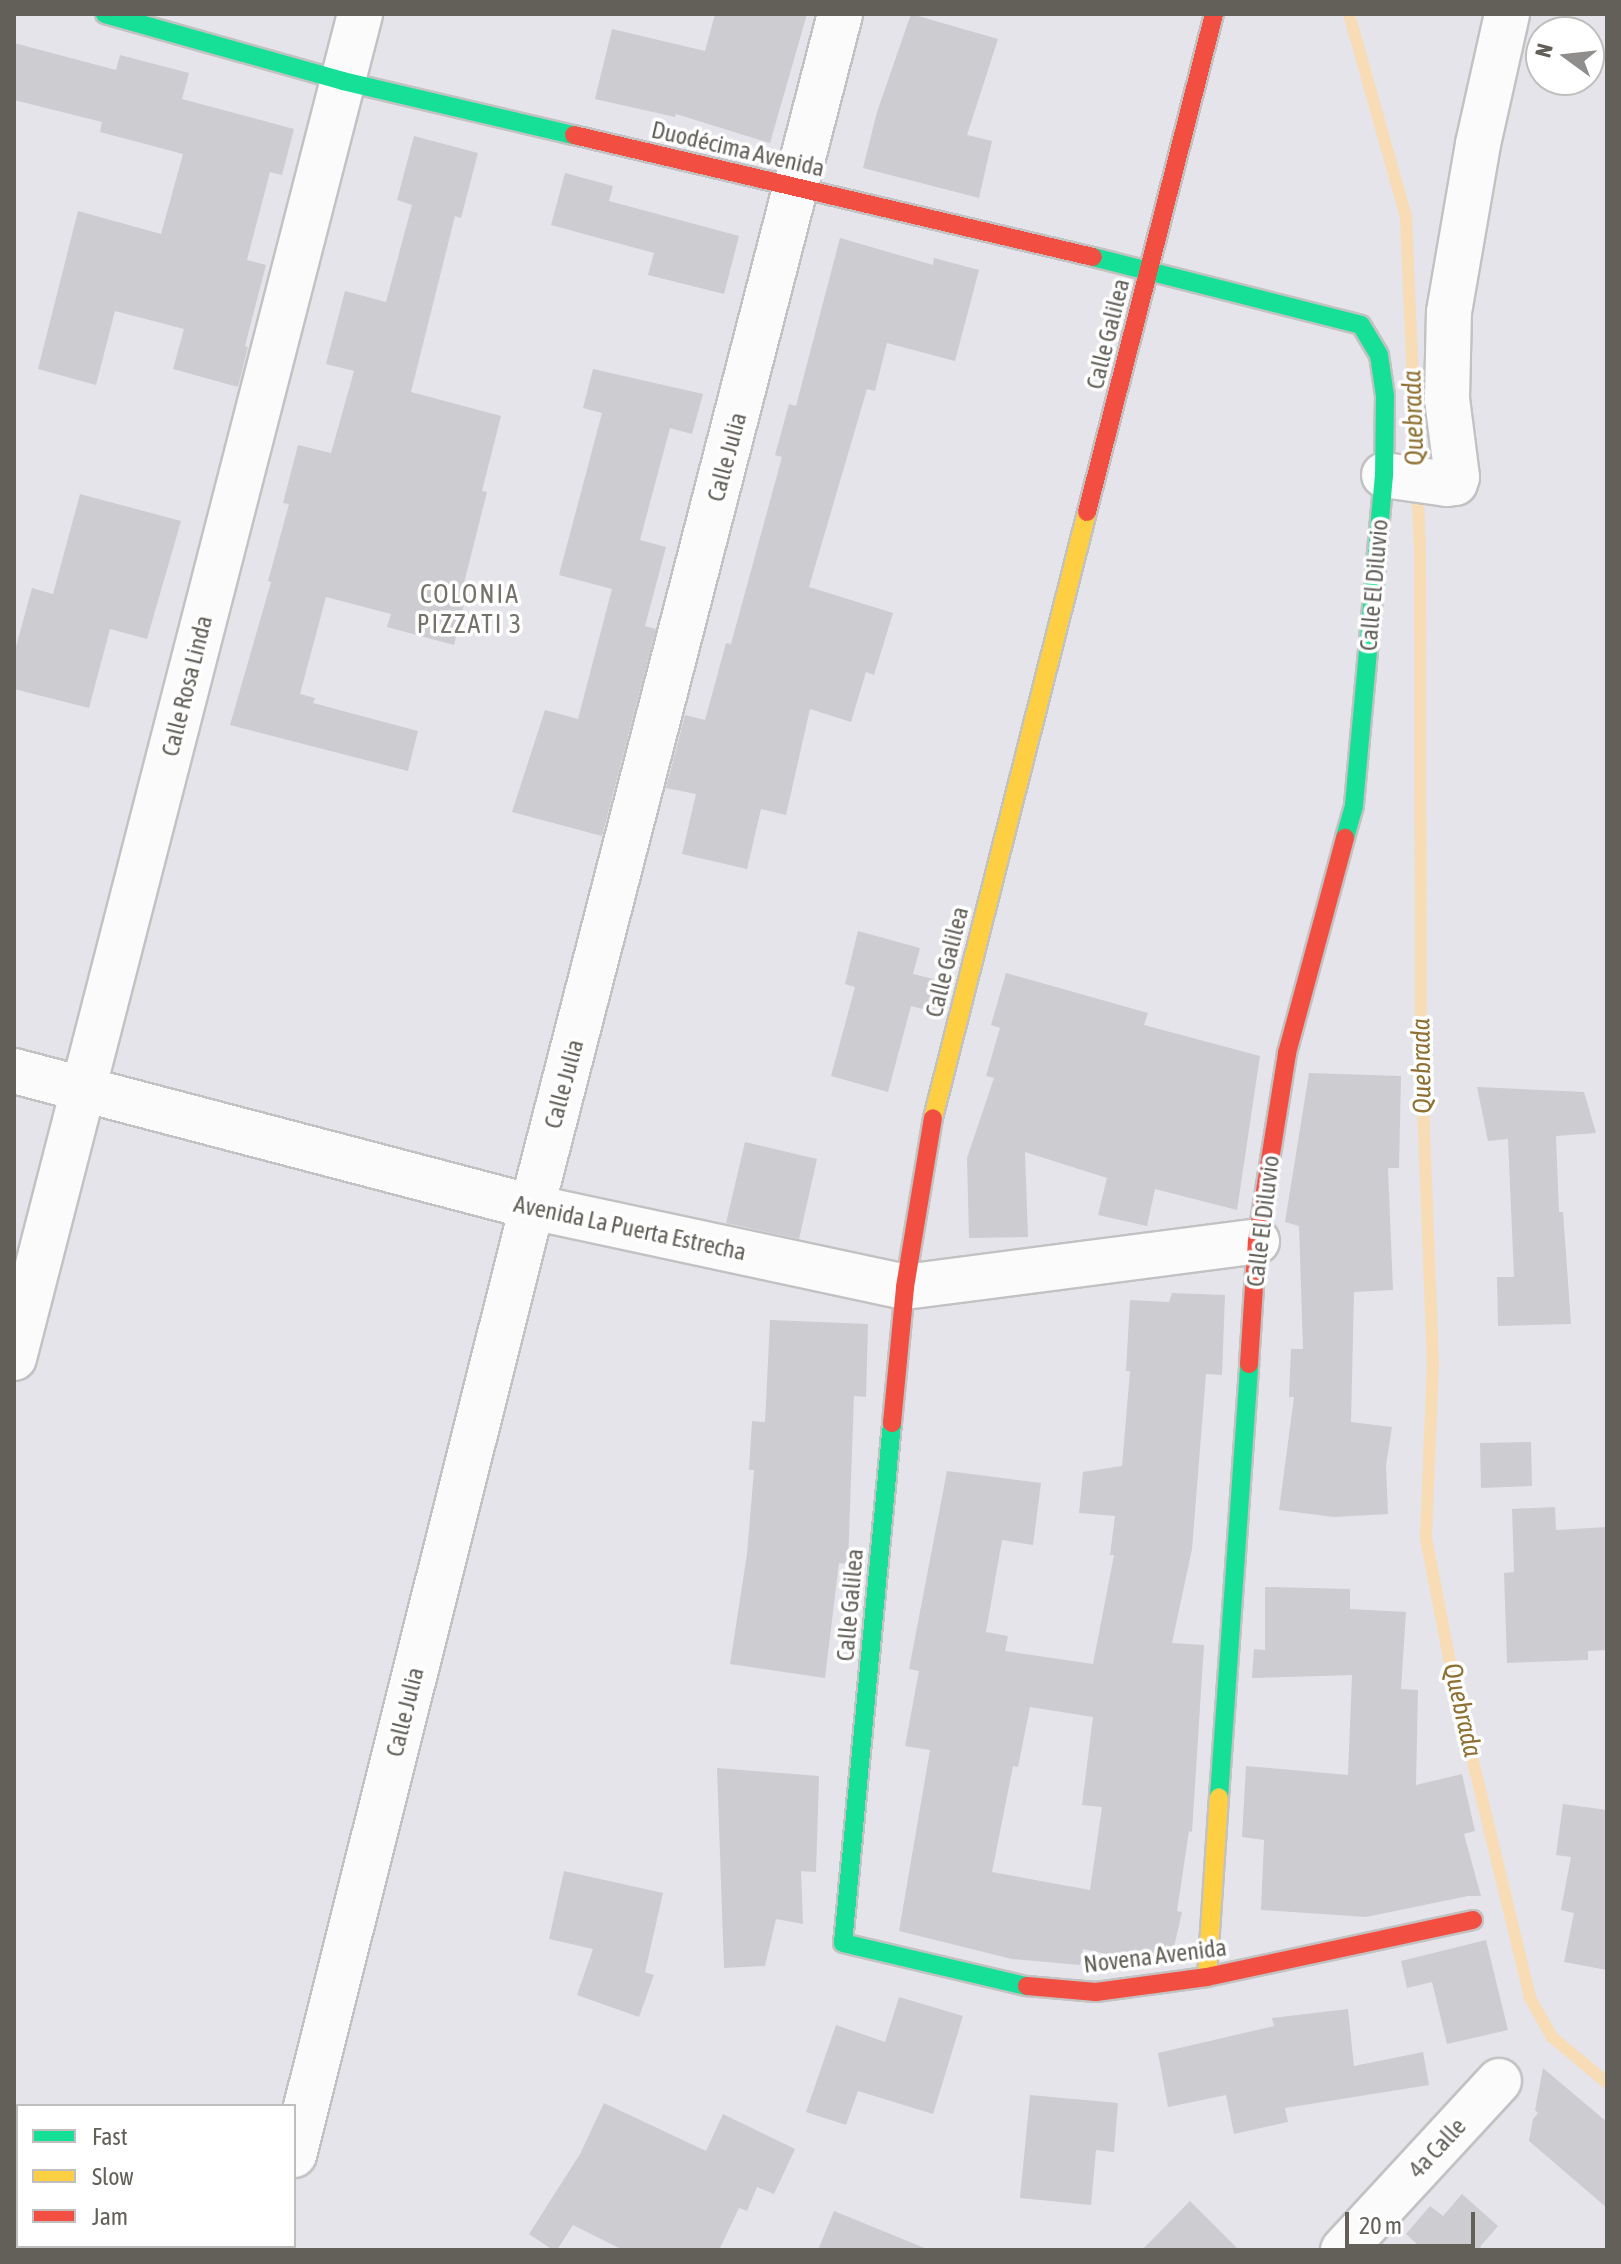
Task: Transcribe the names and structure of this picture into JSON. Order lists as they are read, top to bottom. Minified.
{"streets":{"street":["Duodécima Avenida","Calle Galilea","Calle Julia","Calle El Diluvio","Calle Rosa Linda","Avenida La Puerta Estrecha","Novena Avenida","4a Calle"]},"crossings":[["Duodécima Avenida","Calle Galilea"],["Duodécima Avenida","Calle Julia"],["Duodécima Avenida","Calle El Diluvio"],["Duodécima Avenida","Calle Rosa Linda"],["Calle Galilea","Avenida La Puerta Estrecha"],["Calle Galilea","Novena Avenida"],["Calle Julia","Avenida La Puerta Estrecha"],["Calle El Diluvio","Avenida La Puerta Estrecha"],["Calle El Diluvio","Novena Avenida"],["Calle Rosa Linda","Avenida La Puerta Estrecha"]],"districts":["COLONIA PIZZATI 3"],"water":["Quebrada"],"legend":["Fast","Slow","Jam"],"scale_bar":"20 m","north":"left"}
